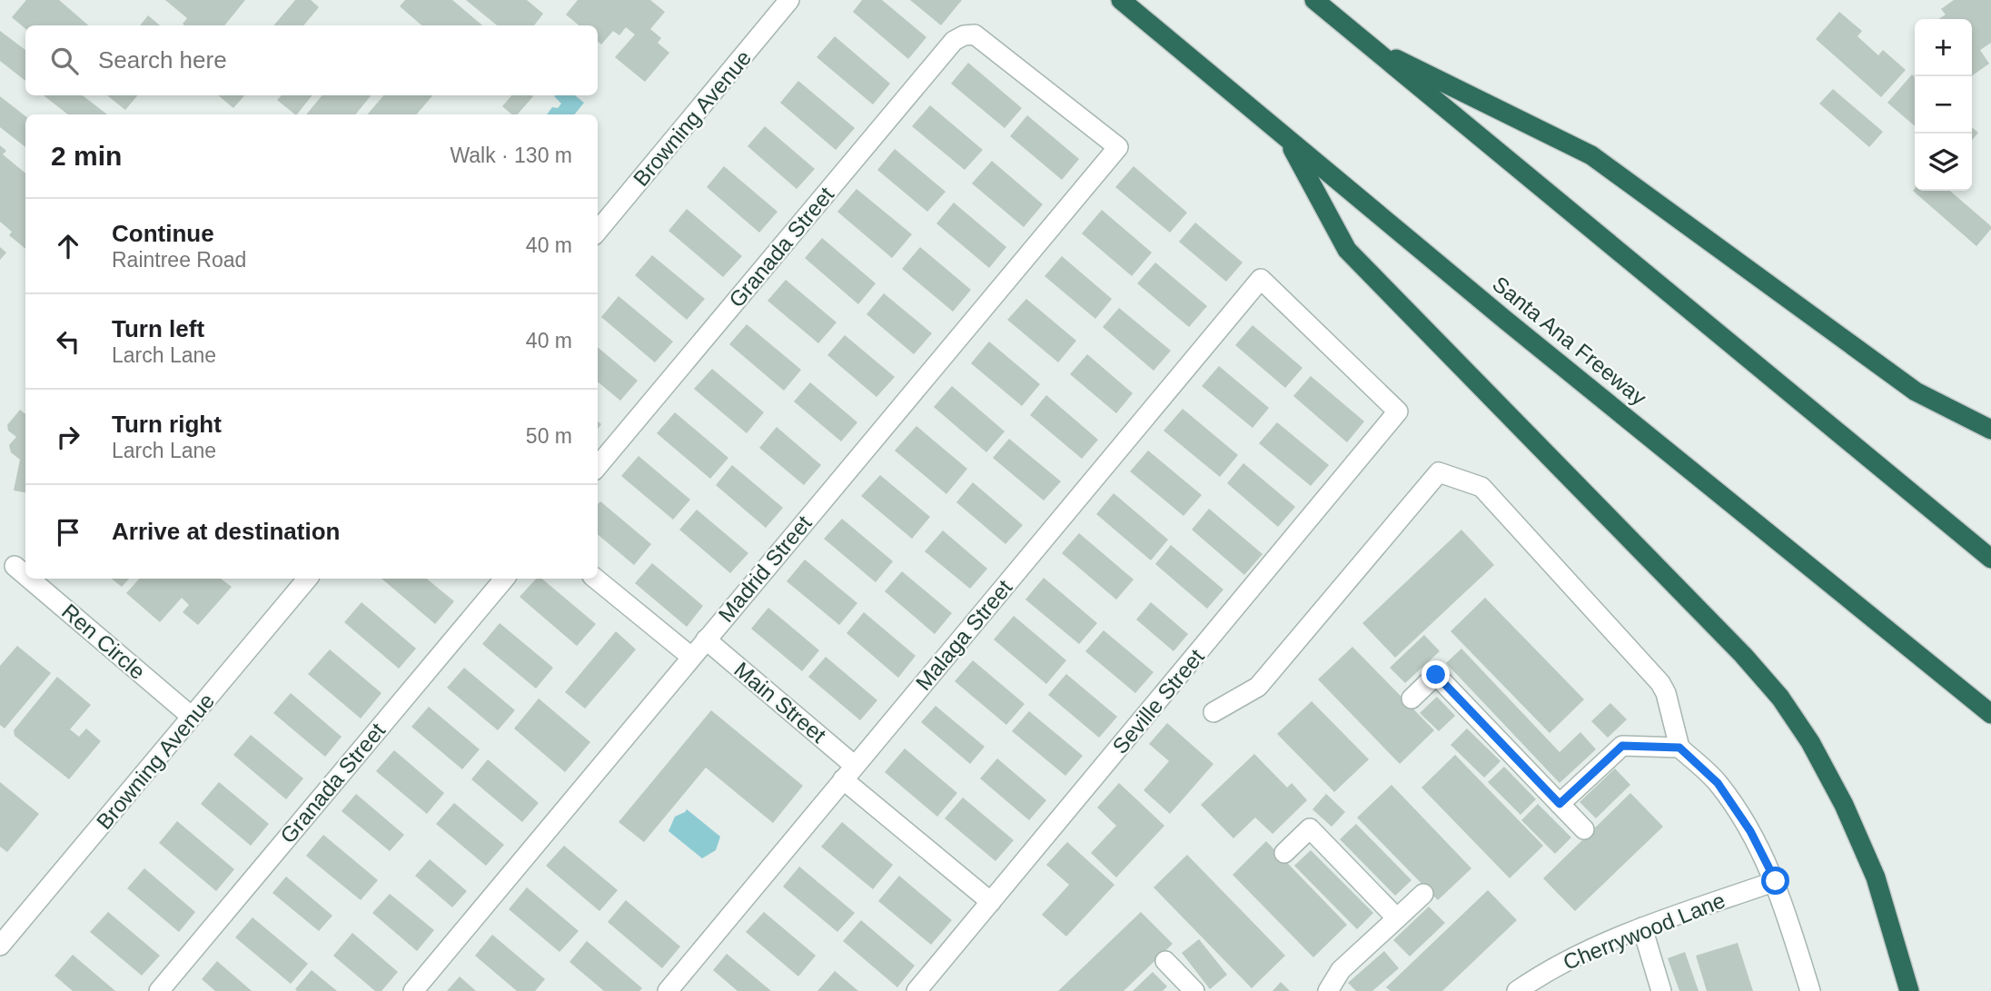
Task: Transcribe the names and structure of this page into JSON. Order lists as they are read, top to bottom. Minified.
{"streets":{"highway":["Santa Ana Freeway"],"street":["Browning Avenue","Granada Street","Madrid Street","Malaga Street","Ren Circle","Seville Street","Main Street","Cherrywood Lane"]},"crossings":[["Browning Avenue","Ren Circle"],["Granada Street","Madrid Street"],["Madrid Street","Main Street"],["Malaga Street","Seville Street"],["Malaga Street","Main Street"],["Seville Street","Main Street"]],"page":{"map_buttons":["+","−"],"search":"Search here","heading":["2 min","Walk · 130 m"],"list":[["Continue","Raintree Road","40 m"],["Turn left","Larch Lane","40 m"],["Turn right","Larch Lane","50 m"],"Arrive at destination"]}}
